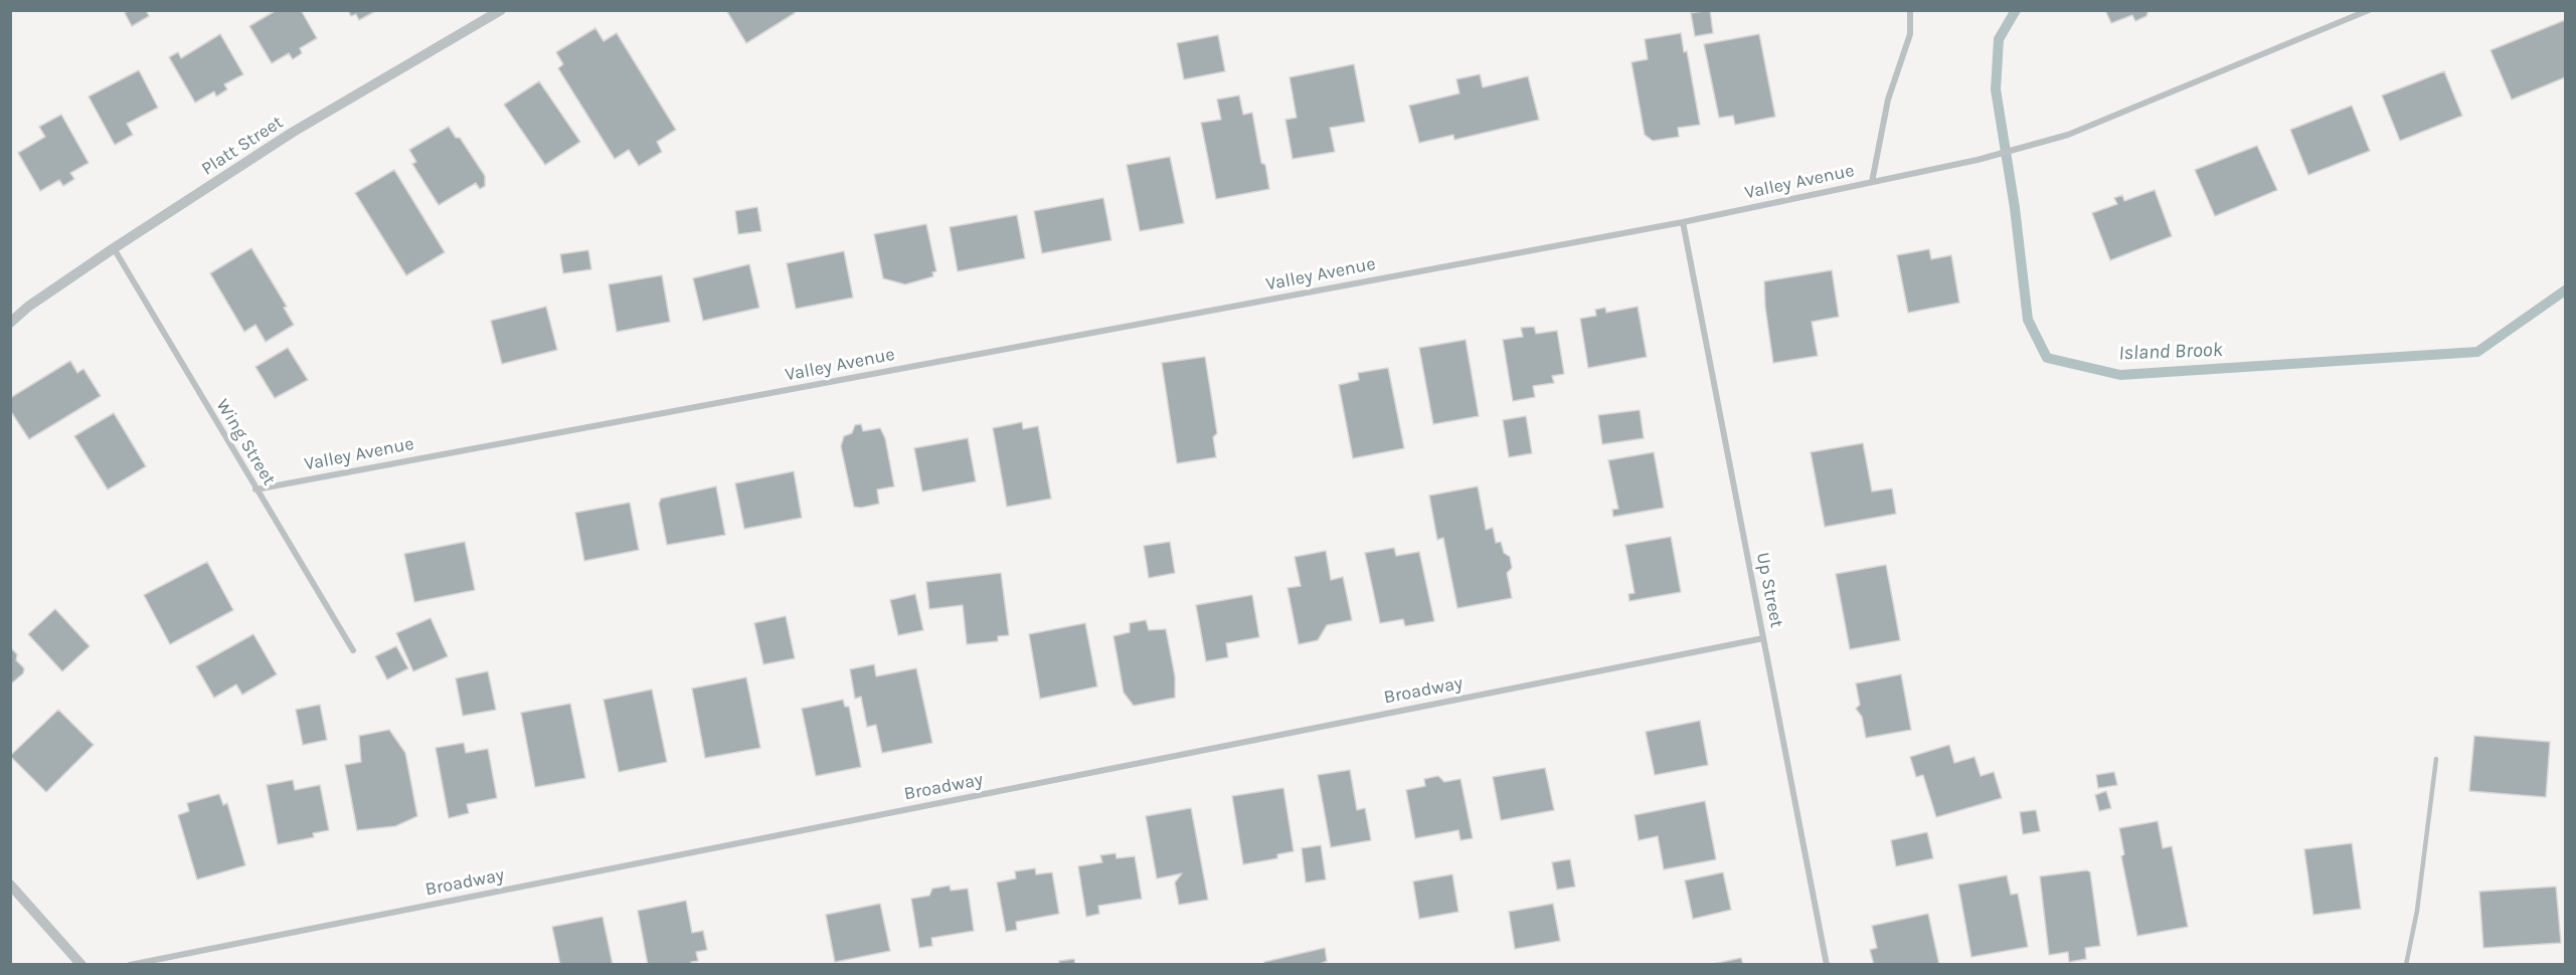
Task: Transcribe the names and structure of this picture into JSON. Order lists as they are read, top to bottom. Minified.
{"streets":{"street":["Platt Street","Valley Avenue","Wing Street","Up Street","Broadway"]},"crossings":[["Platt Street","Wing Street"],["Valley Avenue","Wing Street"],["Valley Avenue","Up Street"],["Up Street","Broadway"]],"water":["Island Brook"]}
